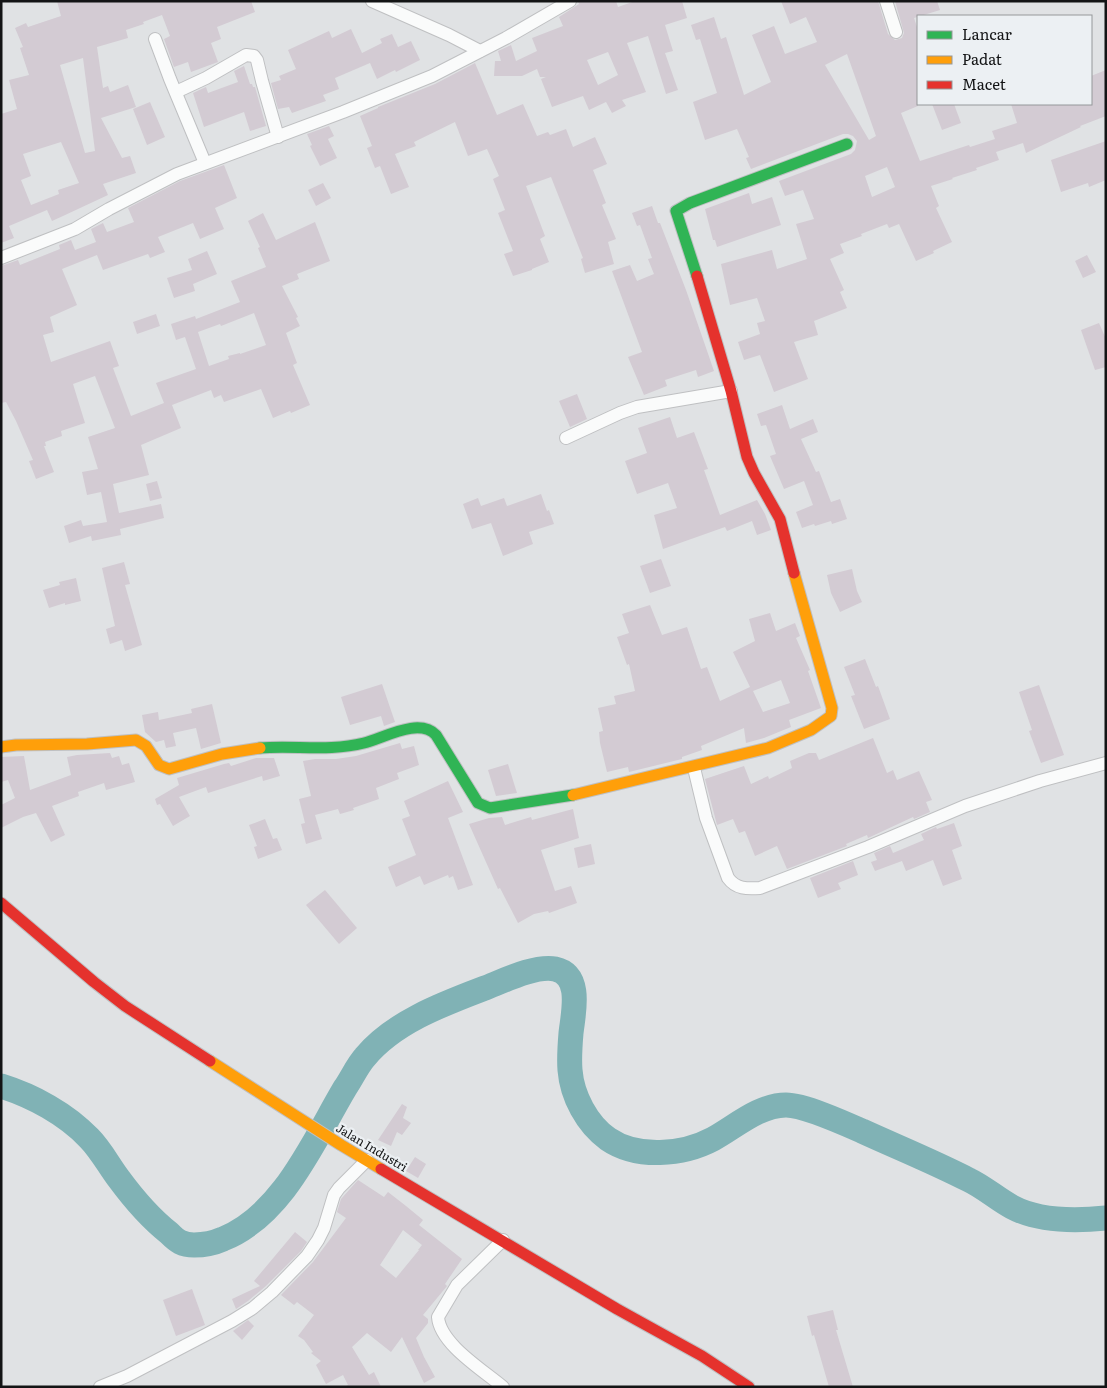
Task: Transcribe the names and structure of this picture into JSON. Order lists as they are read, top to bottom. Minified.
{"streets":{"street":["Jalan Industri"]},"legend":["Lancar","Padat","Macet"]}
